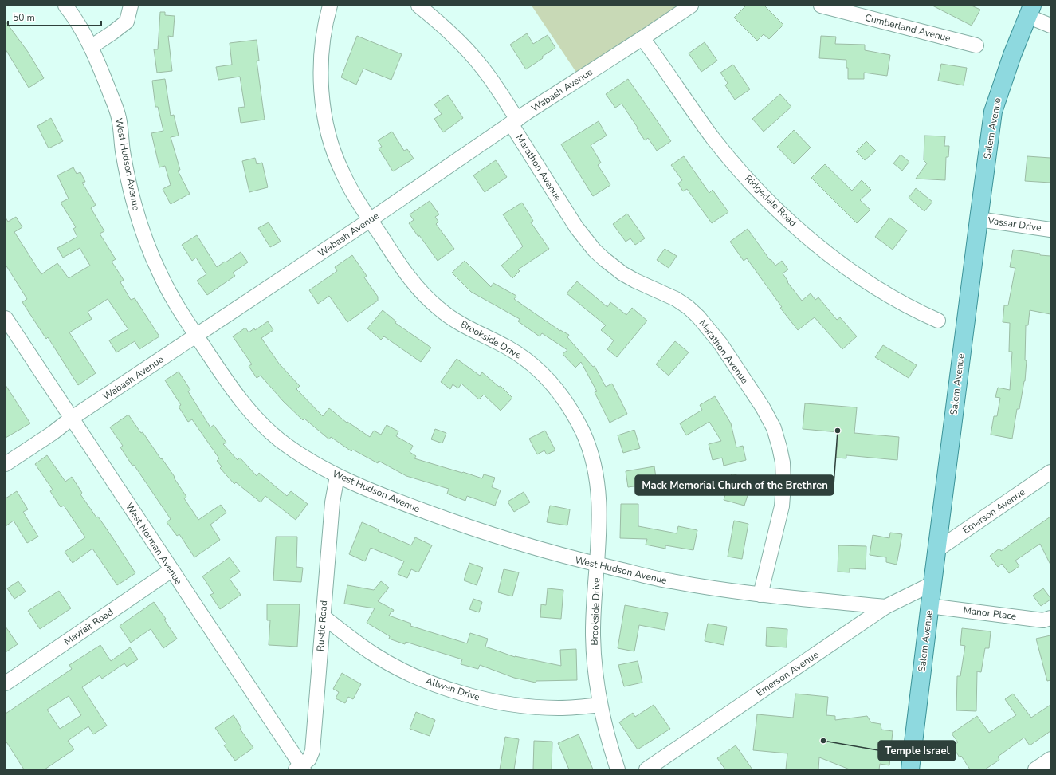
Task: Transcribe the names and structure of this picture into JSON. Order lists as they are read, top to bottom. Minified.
{"streets":{"main road":["Salem Avenue"],"street":["Cumberland Avenue","Wabash Avenue","West Hudson Avenue","Marathon Avenue","Ridgedale Road","Vassar Drive","Brookside Drive","Emerson Avenue","West Norman Avenue","Manor Place","Rustic Road","Mayfair Road","Allwen Drive"]},"crossings":[["Wabash Avenue","West Hudson Avenue"],["Wabash Avenue","Marathon Avenue"],["Wabash Avenue","Ridgedale Road"],["Wabash Avenue","Brookside Drive"],["Wabash Avenue","West Norman Avenue"],["Salem Avenue","Vassar Drive"],["Salem Avenue","Emerson Avenue"],["Salem Avenue","Manor Place"],["West Hudson Avenue","Marathon Avenue"],["West Hudson Avenue","Brookside Drive"],["West Hudson Avenue","Emerson Avenue"],["West Hudson Avenue","Rustic Road"],["Brookside Drive","Allwen Drive"],["West Norman Avenue","Rustic Road"],["West Norman Avenue","Mayfair Road"],["Rustic Road","Allwen Drive"]],"places":["Mack Memorial Church of the Brethren","Temple Israel"],"scale_bar":"50 m"}
